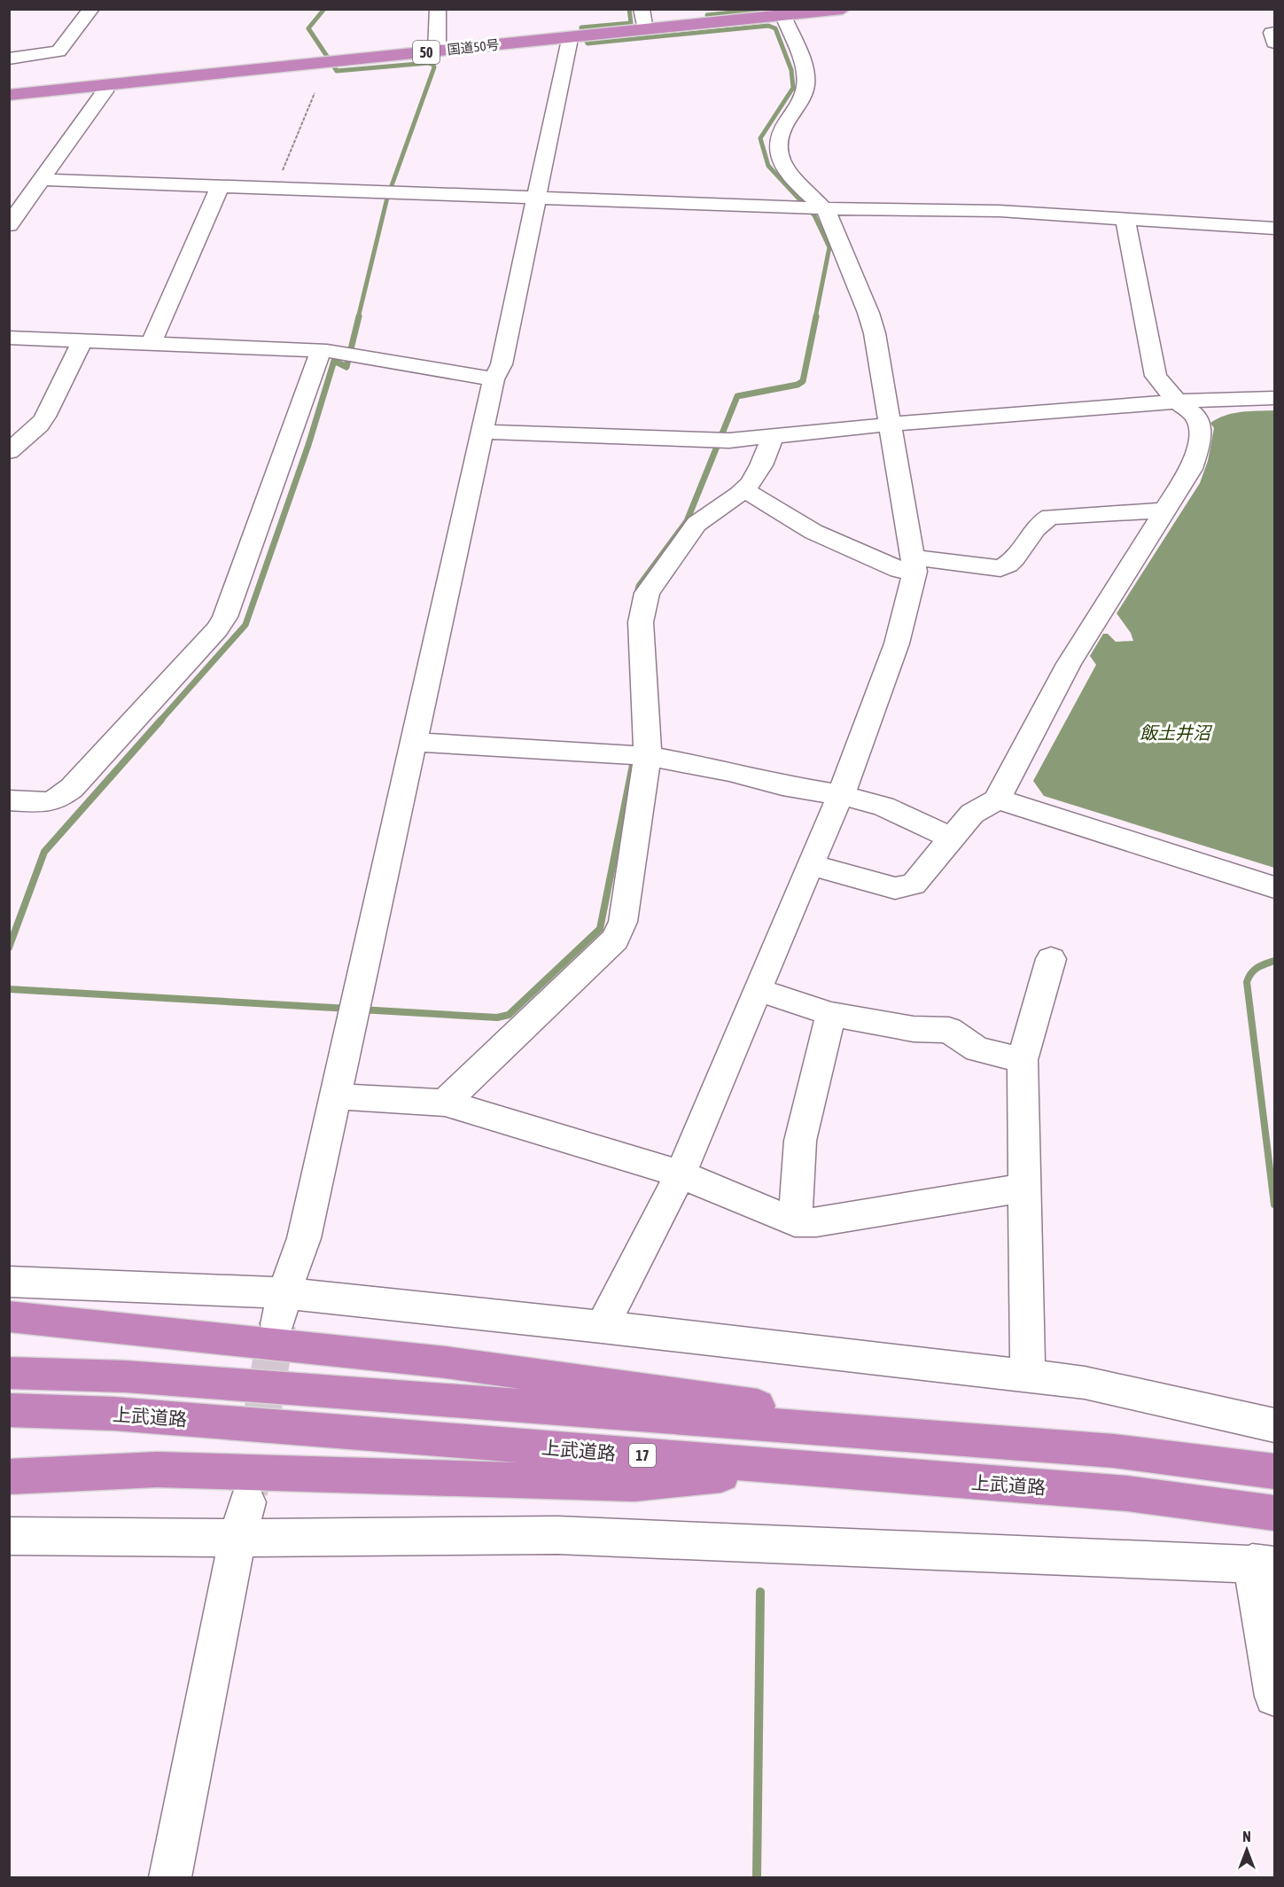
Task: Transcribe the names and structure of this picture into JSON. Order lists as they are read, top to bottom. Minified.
{"streets":{"highway":["国道50号","50","上武道路","17"]},"water":["飯土井沼"],"north":"top"}
